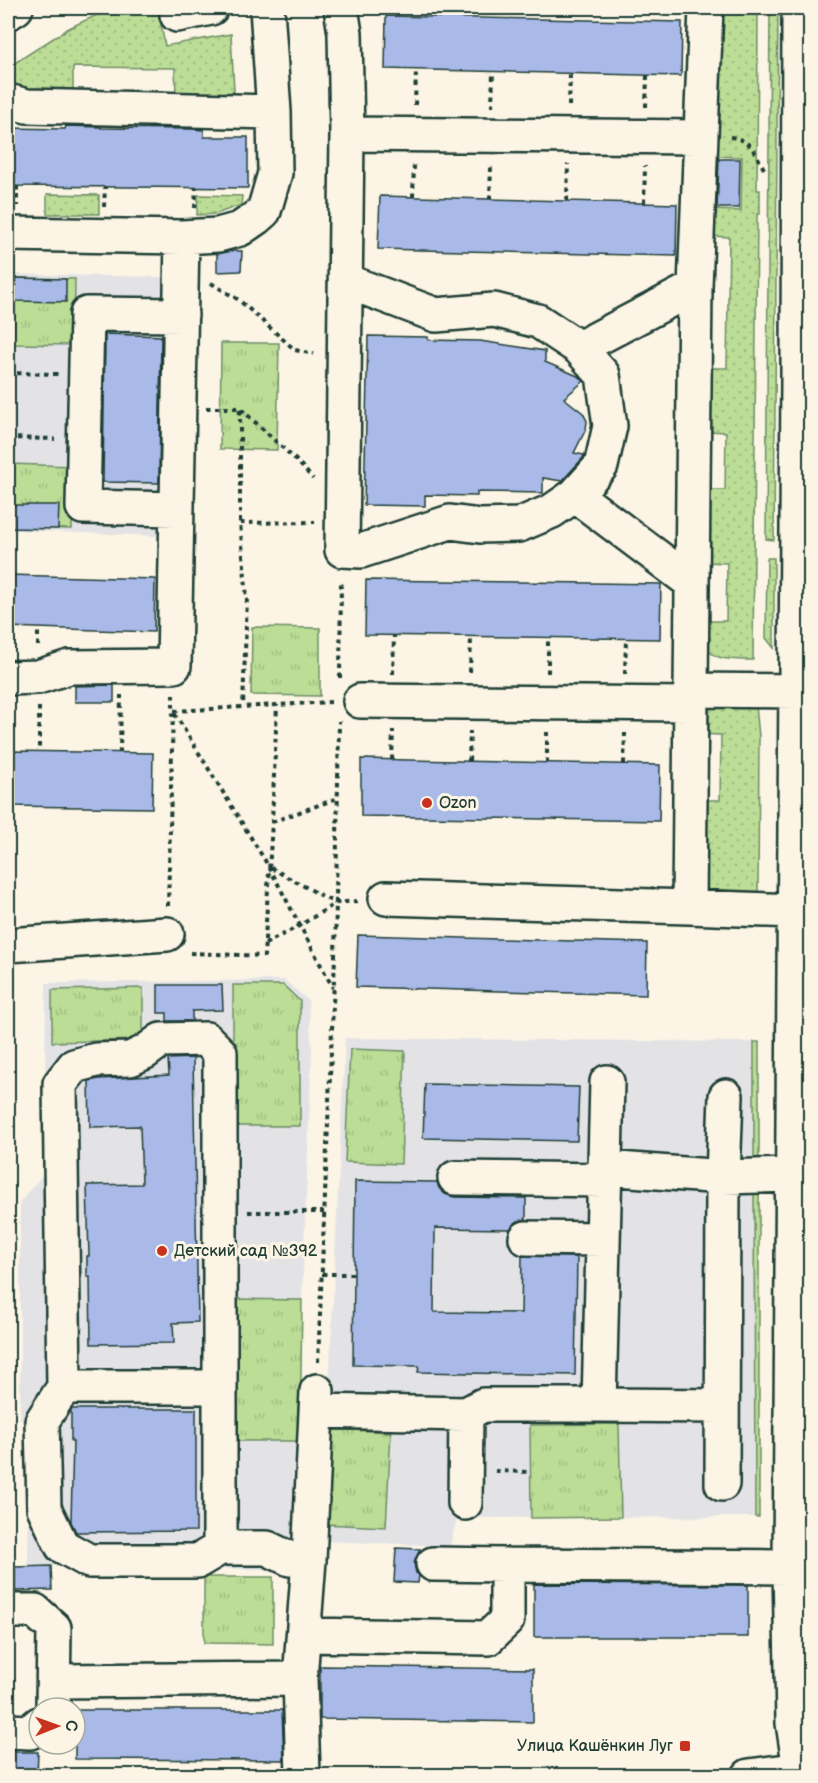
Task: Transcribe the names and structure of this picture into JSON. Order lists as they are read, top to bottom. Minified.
{"places":{"other":["Ozon","Детский сад №392"],"transit":["Улица Кашёнкин Луг"]},"north":"right"}
